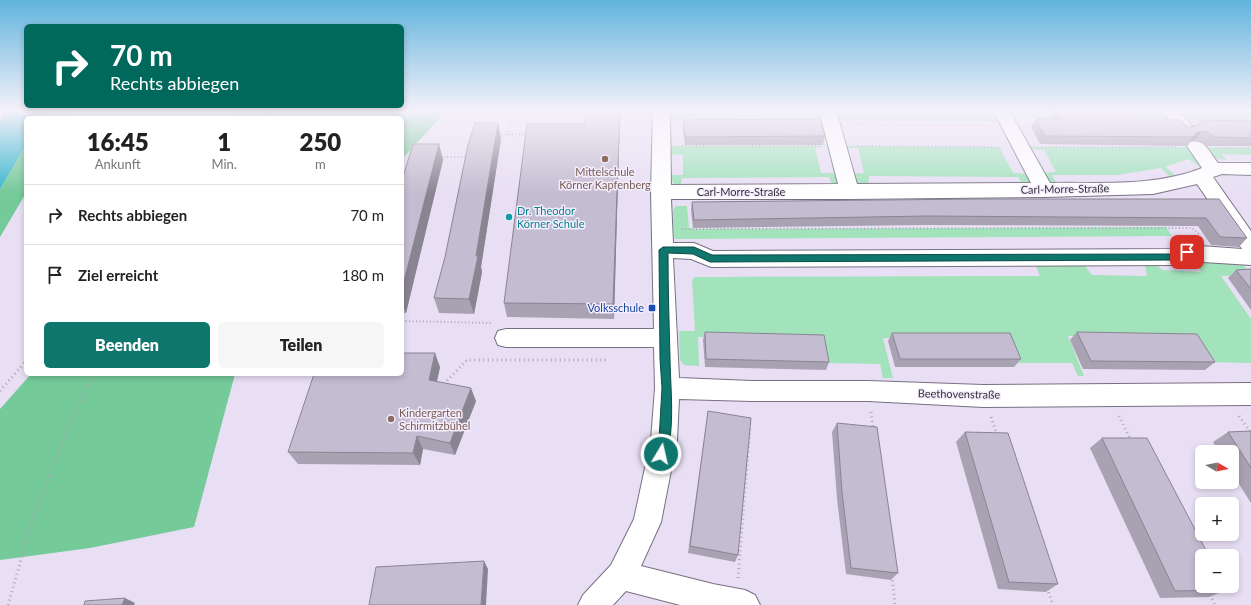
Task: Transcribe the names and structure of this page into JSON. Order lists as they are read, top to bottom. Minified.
{"streets":{"street":["Carl-Morre-Straße","Beethovenstraße"]},"places":{"other":["Mittelschule Körner Kapfenberg","Dr. Theodor Körner Schule","Kindergarten Schirmitzbühel"],"transit":["Volksschule"]},"north":"right","page":{"turn":["70 m","Rechts abbiegen"],"eta":["16:45","Ankunft","1","Min.","250","m"],"list":[{"name":"Rechts abbiegen","value":"70 m"},{"name":"Ziel erreicht","value":"180 m"}],"buttons":["Beenden","Teilen"],"map_buttons":["+","−"]}}
